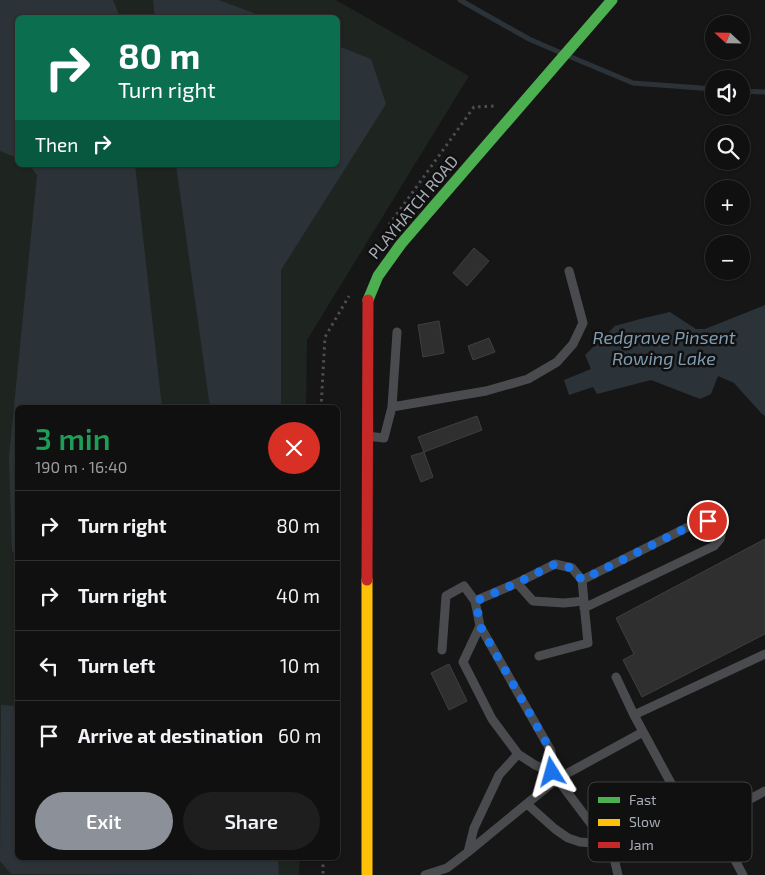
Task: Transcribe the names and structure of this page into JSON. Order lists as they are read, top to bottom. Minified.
{"streets":{"main road":["PLAYHATCH ROAD"]},"water":["Redgrave Pinsent Rowing Lake"],"legend":["Fast","Slow","Jam"],"north":"left","page":{"map_buttons":["+","−"],"turn":["80 m","Turn right"],"then":"Then","heading":["3 min","190 m · 16:40"],"list":[{"name":"Turn right","value":"80 m"},{"name":"Turn right","value":"40 m"},{"name":"Turn left","value":"10 m"},{"name":"Arrive at destination","value":"60 m"}],"buttons":["Exit","Share"]}}
